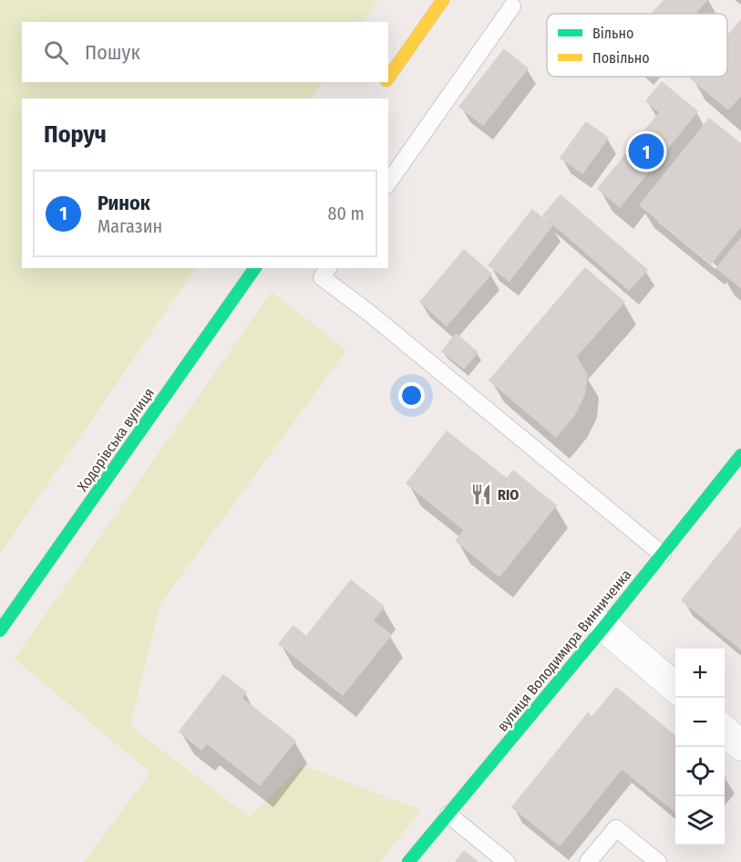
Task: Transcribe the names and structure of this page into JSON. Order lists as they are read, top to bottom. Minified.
{"streets":{"main road":["Ходорівська вулиця","вулиця Володимира Винниченка"]},"places":{"restaurant":["RIO"]},"legend":["Вільно","Повільно"],"page":{"search":"Пошук","heading":"Поруч","pins":"1","list":[{"mark":"1","name":"Ринок","note":"Магазин","value":"80 m"}],"map_buttons":["+","−"]}}
